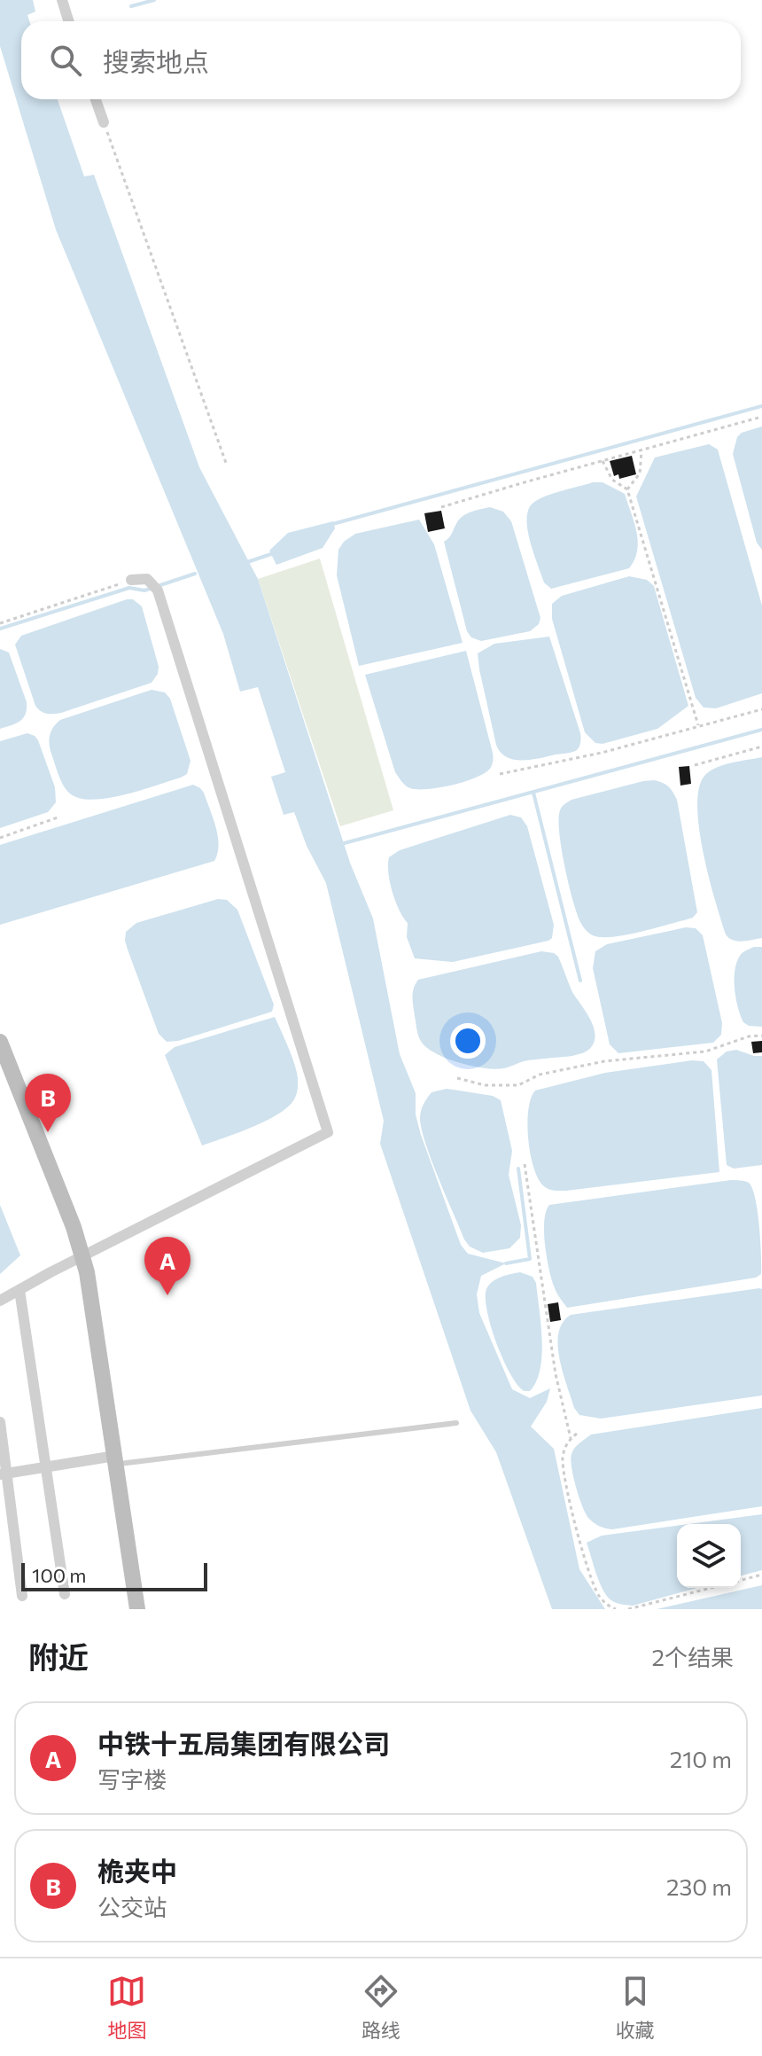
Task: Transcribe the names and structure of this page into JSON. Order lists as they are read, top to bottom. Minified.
{"scale_bar":"100 m","page":{"search":"搜索地点","pins":["B","A"],"scale":"100 m","heading":["附近","2个结果"],"list":[{"mark":"A","name":"中铁十五局集团有限公司","note":"写字楼","value":"210 m"},{"mark":"B","name":"桅夹中","note":"公交站","value":"230 m"}],"nav":["地图","路线","收藏"]}}
